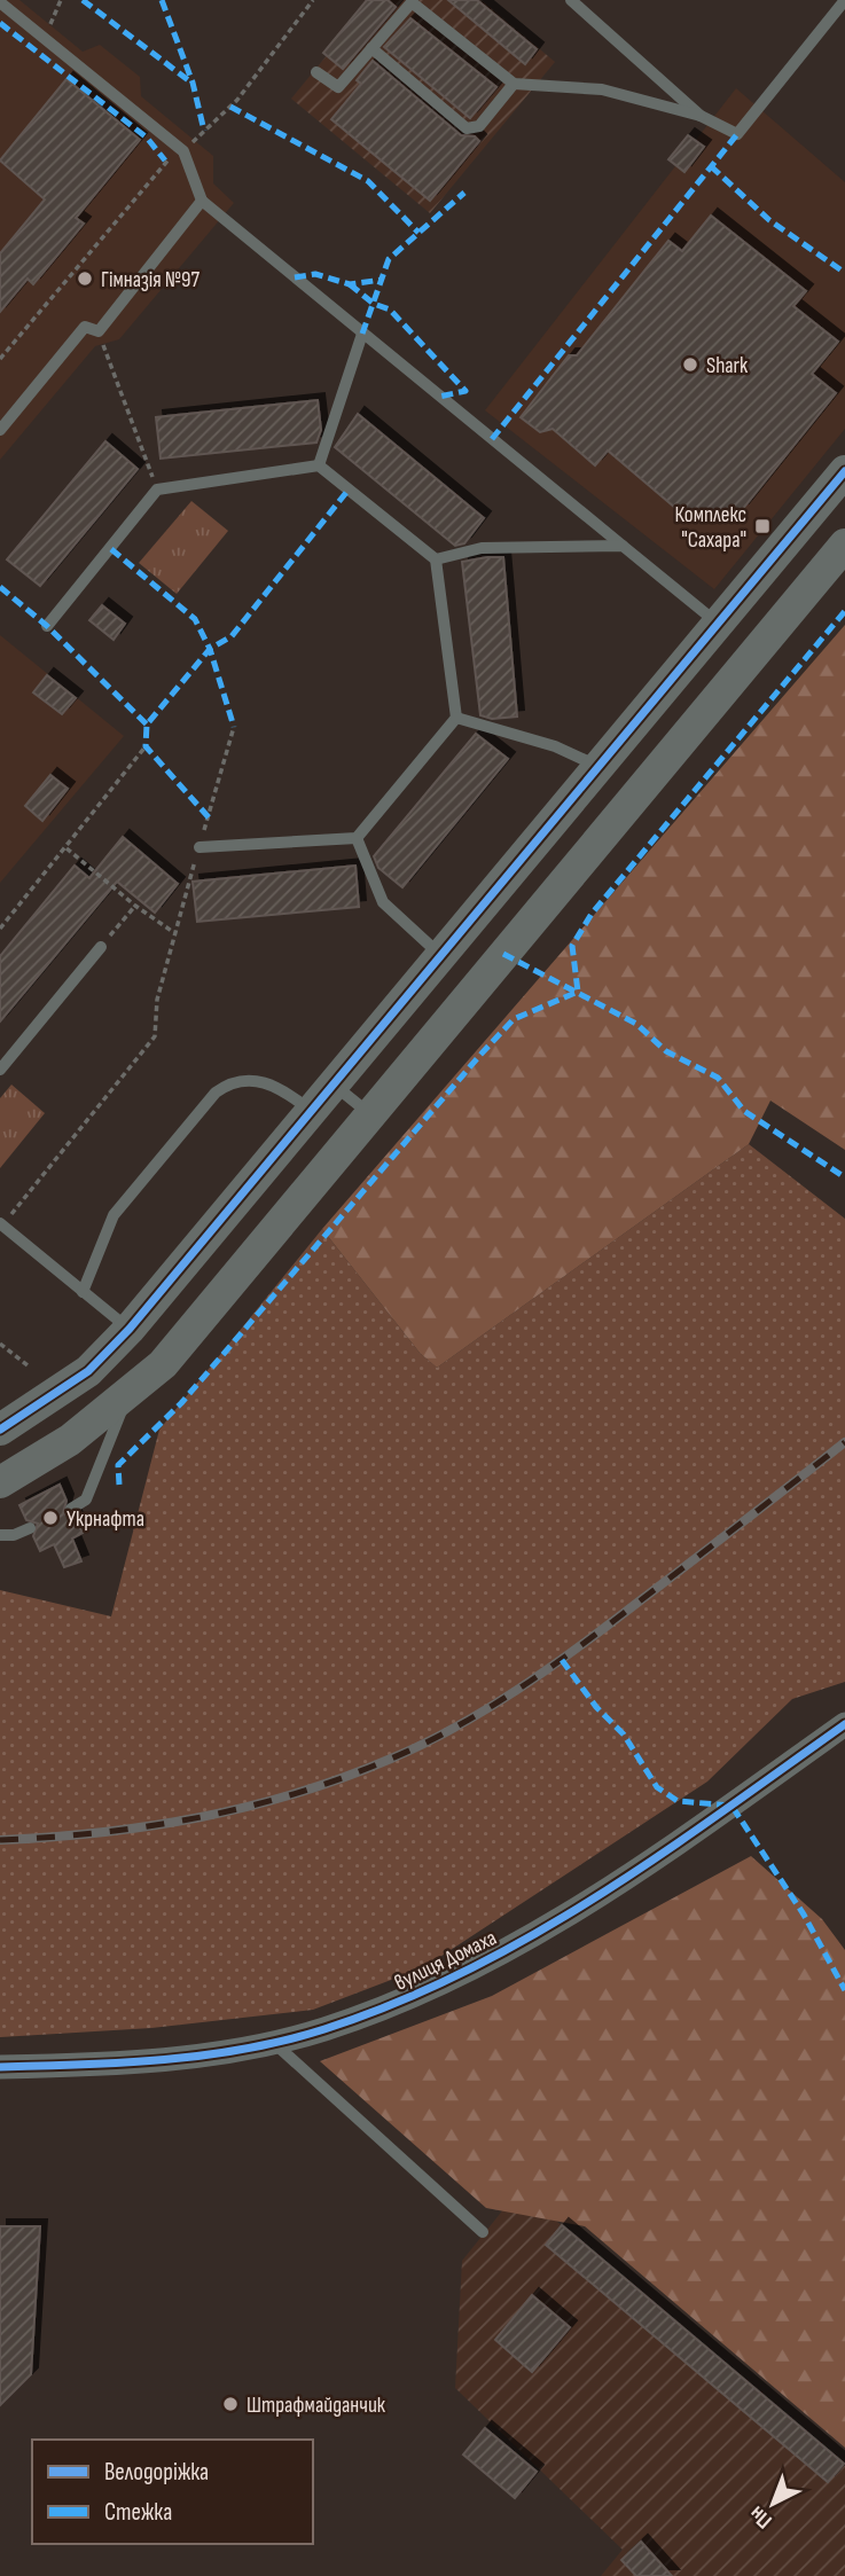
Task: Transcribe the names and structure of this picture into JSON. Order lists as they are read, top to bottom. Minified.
{"streets":{"street":["вулиця Домаха"]},"places":{"other":["Гімназія №97","Shark","Укрнафта","Штрафмайданчик"],"transit":["Комплекс \"Сахара\""]},"legend":["Велодоріжка","Стежка"],"north":"bottom left"}
